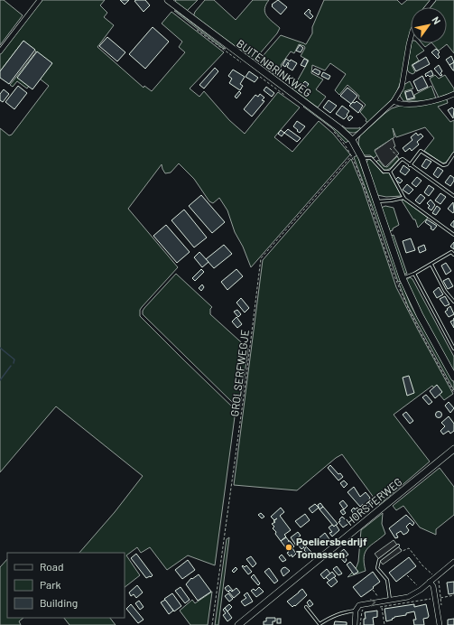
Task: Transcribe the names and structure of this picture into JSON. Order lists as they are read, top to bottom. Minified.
{"streets":{"main road":["BUITENBRINKWEG","HORSTERWEG"],"path":["GROLSERFWEGJE"]},"places":["Poeliersbedrijf Tomassen"],"legend":["Road","Park","Building"],"north":"top right"}
